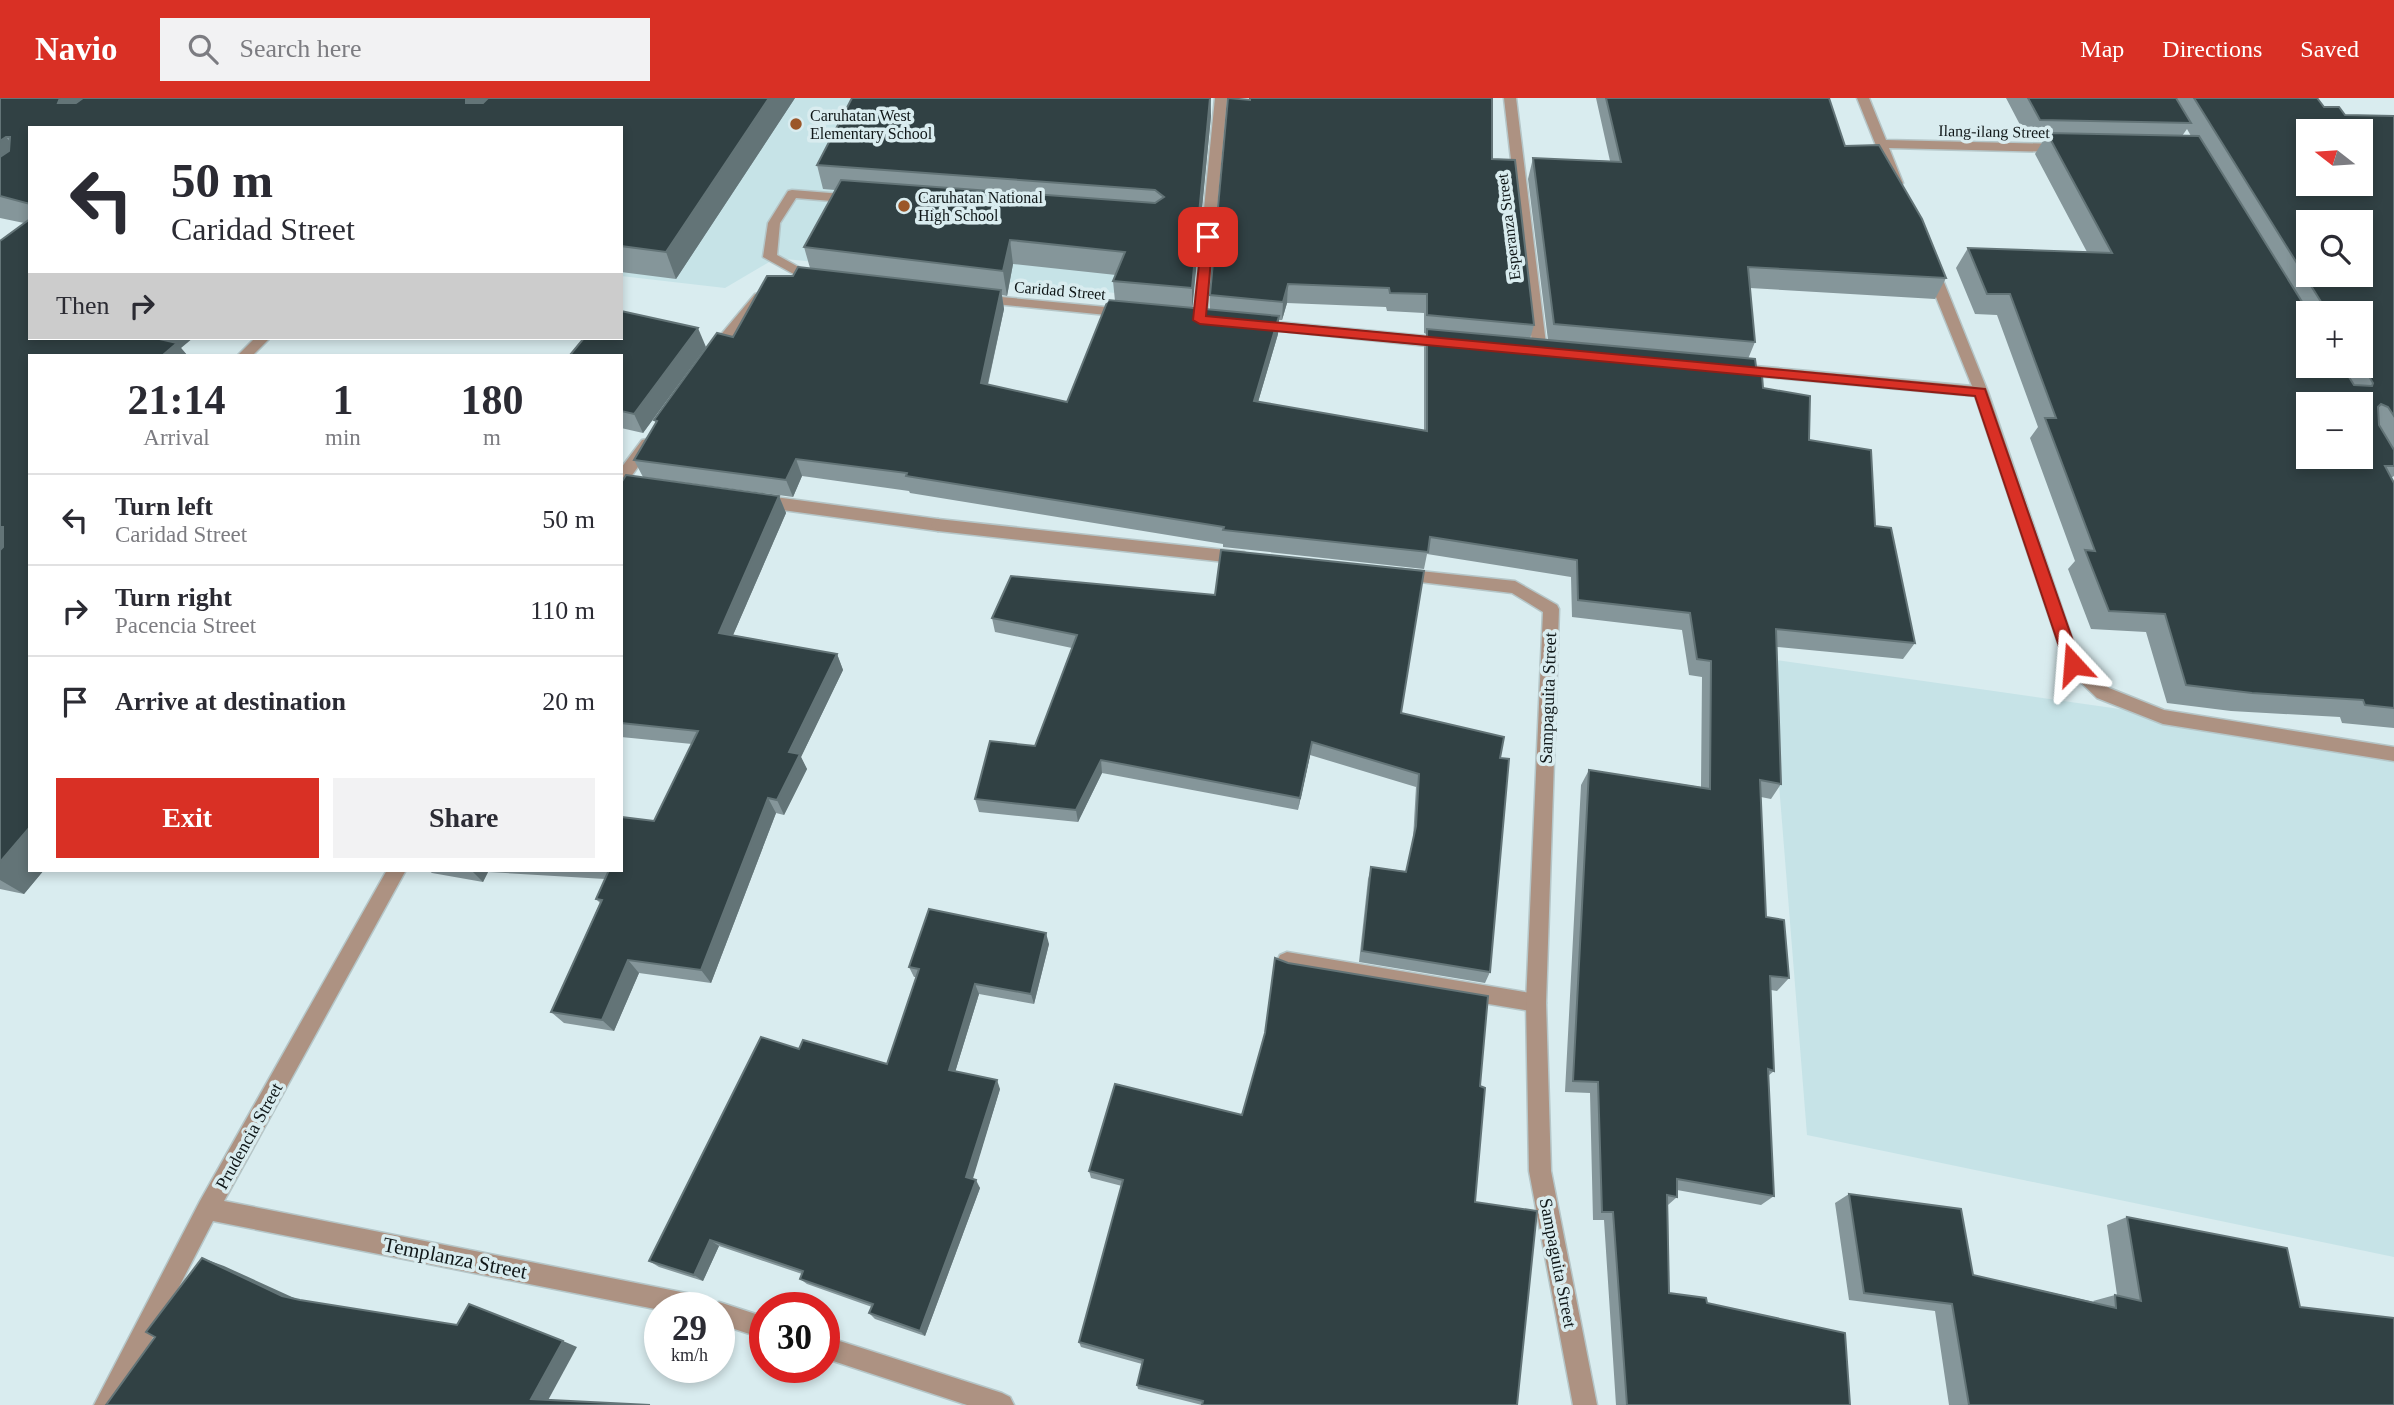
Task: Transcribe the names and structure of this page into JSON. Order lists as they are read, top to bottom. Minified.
{"streets":{"street":["Ilang-ilang Street","Esperanza Street","Caridad Street","Sampaguita Street","Prudencia Street","Templanza Street"]},"crossings":[["Prudencia Street","Templanza Street"]],"places":["Caruhatan West Elementary School","Caruhatan National High School"],"north":"left","page":{"header":"Navio","search":"Search here","nav":["Map","Directions","Saved"],"map_buttons":["+","−"],"turn":["50 m","Caridad Street"],"then":"Then","eta":["21:14","Arrival","1","min","180","m"],"list":[{"name":"Turn left","note":"Caridad Street","value":"50 m"},{"name":"Turn right","note":"Pacencia Street","value":"110 m"},{"name":"Arrive at destination","value":"20 m"}],"buttons":["Exit","Share"],"speed":"29 km/h","limit":"30"}}
